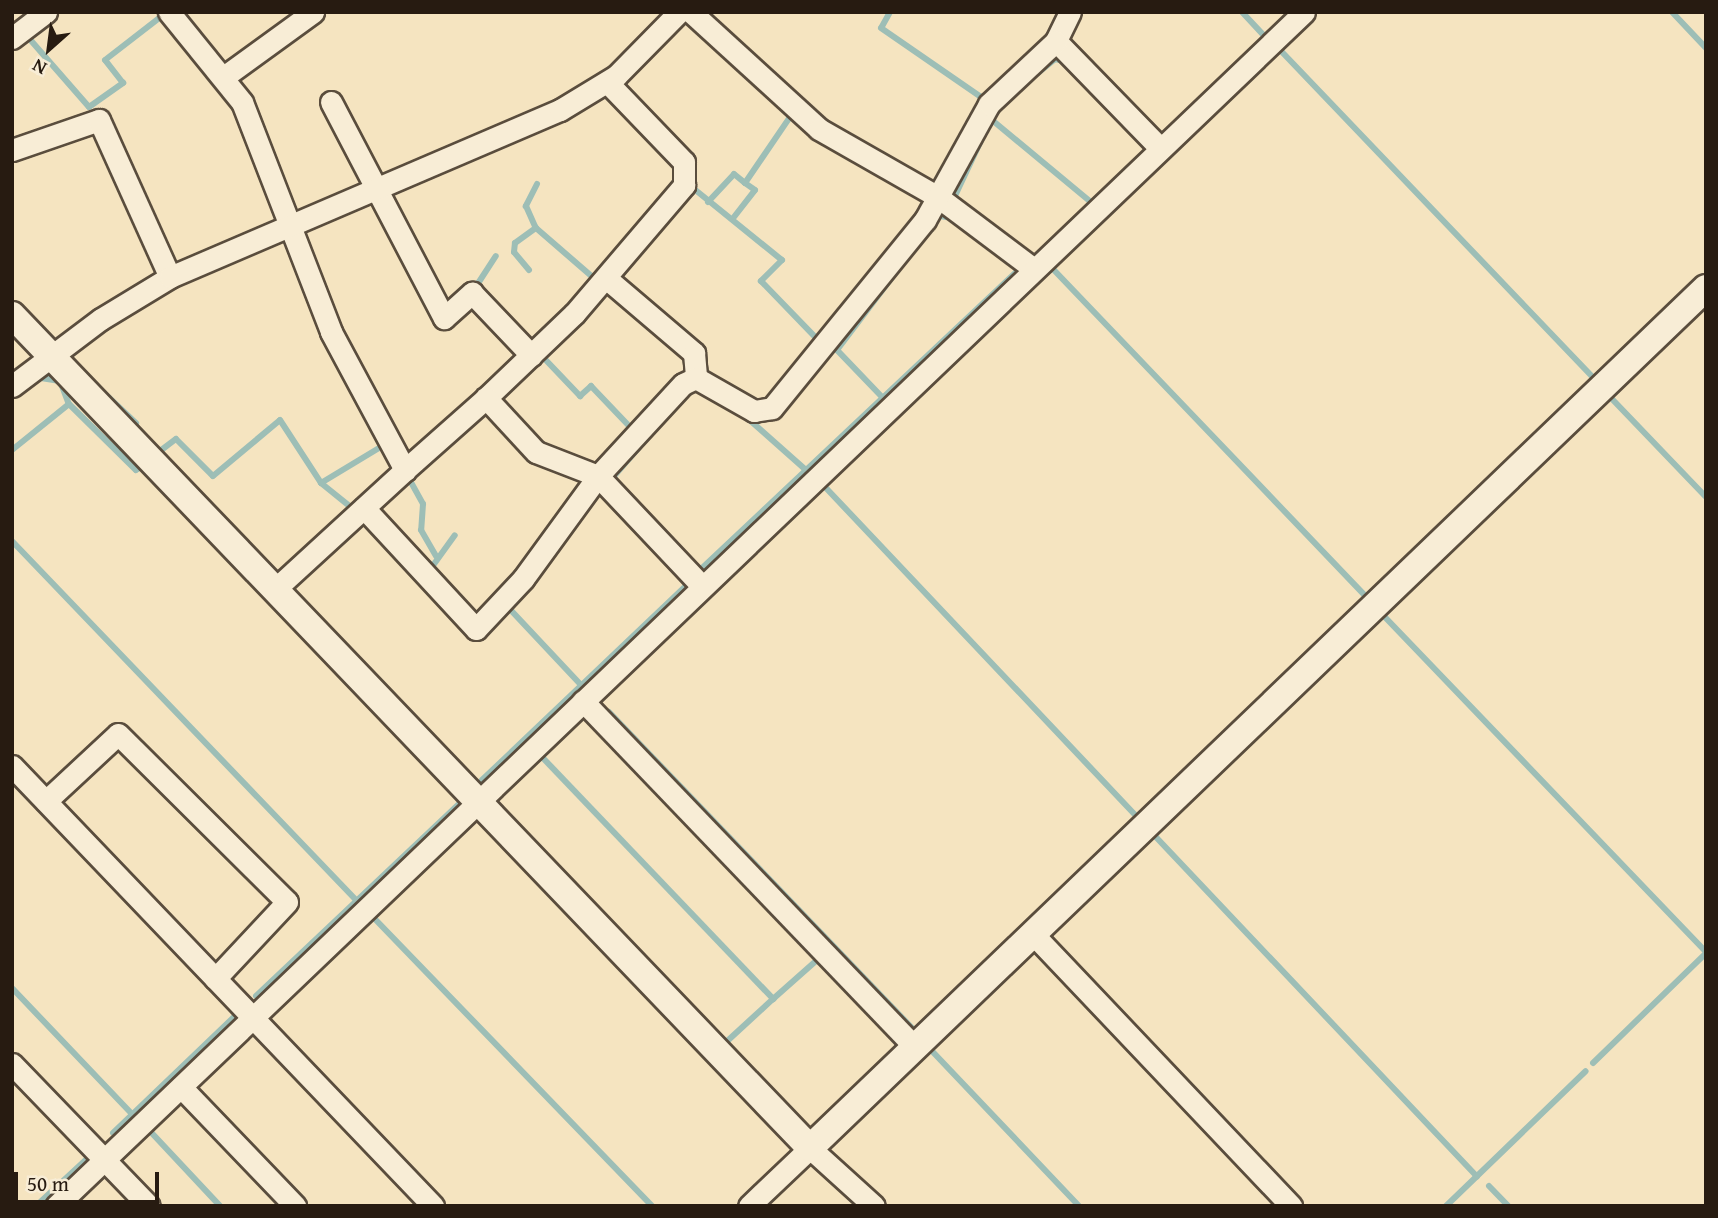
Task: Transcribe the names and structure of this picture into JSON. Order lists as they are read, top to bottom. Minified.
{"scale_bar":"50 m","north":"bottom left"}
